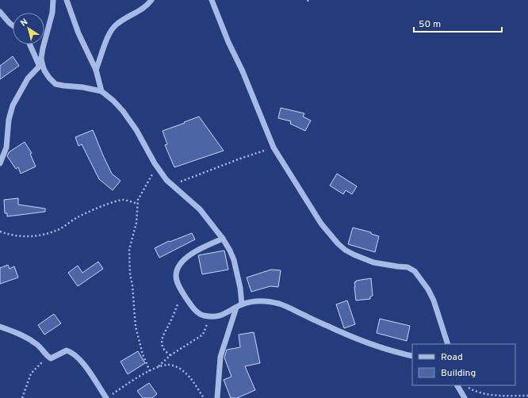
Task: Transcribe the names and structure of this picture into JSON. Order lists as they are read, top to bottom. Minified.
{"legend":["Road","Building"],"scale_bar":"50 m","north":"top left"}
